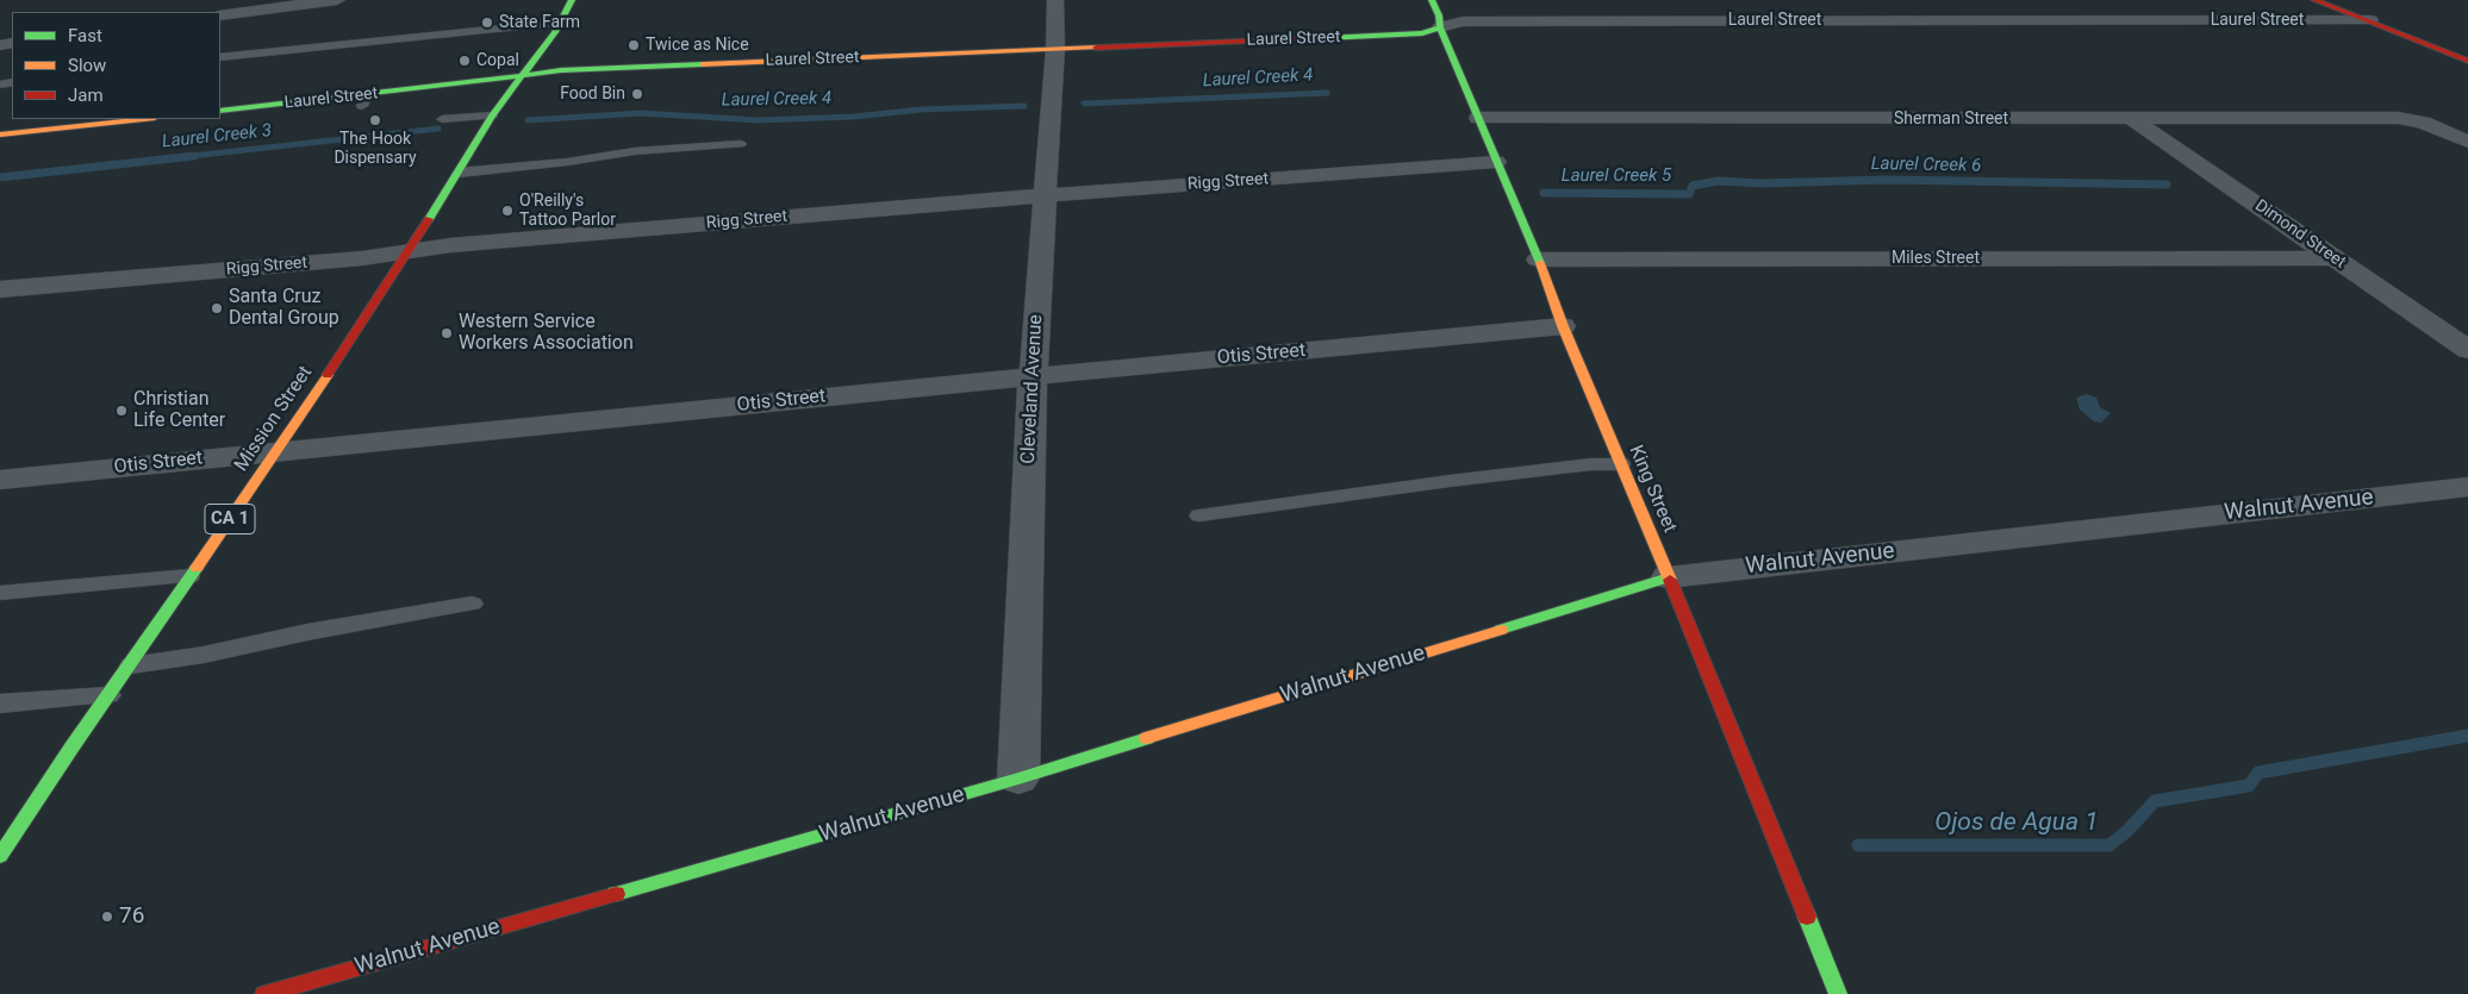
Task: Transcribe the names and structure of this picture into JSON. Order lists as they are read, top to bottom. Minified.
{"streets":{"main road":["Laurel Street","Mission Street","King Street","Walnut Avenue","CA 1"],"street":["Sherman Street","Rigg Street","Dimond Street","Miles Street","Otis Street","Cleveland Avenue"]},"crossings":[["Laurel Street","Cleveland Avenue"],["Laurel Street","Mission Street"],["Laurel Street","King Street"],["Sherman Street","Dimond Street"],["Sherman Street","King Street"],["Rigg Street","Cleveland Avenue"],["Rigg Street","Mission Street"],["Rigg Street","King Street"],["Dimond Street","Miles Street"],["Miles Street","King Street"],["Otis Street","Cleveland Avenue"],["Otis Street","Mission Street"],["Otis Street","King Street"],["Cleveland Avenue","Walnut Avenue"],["King Street","Walnut Avenue"]],"water":["Laurel Creek 4","Laurel Creek 3","Laurel Creek 6","Laurel Creek 5","Ojos de Agua 1"],"places":["State Farm","Twice as Nice","Copal","Food Bin","The Hook Dispensary","O'Reilly's Tattoo Parlor","Santa Cruz Dental Group","Western Service Workers Association","Christian Life Center","76"],"legend":["Fast","Slow","Jam"]}
